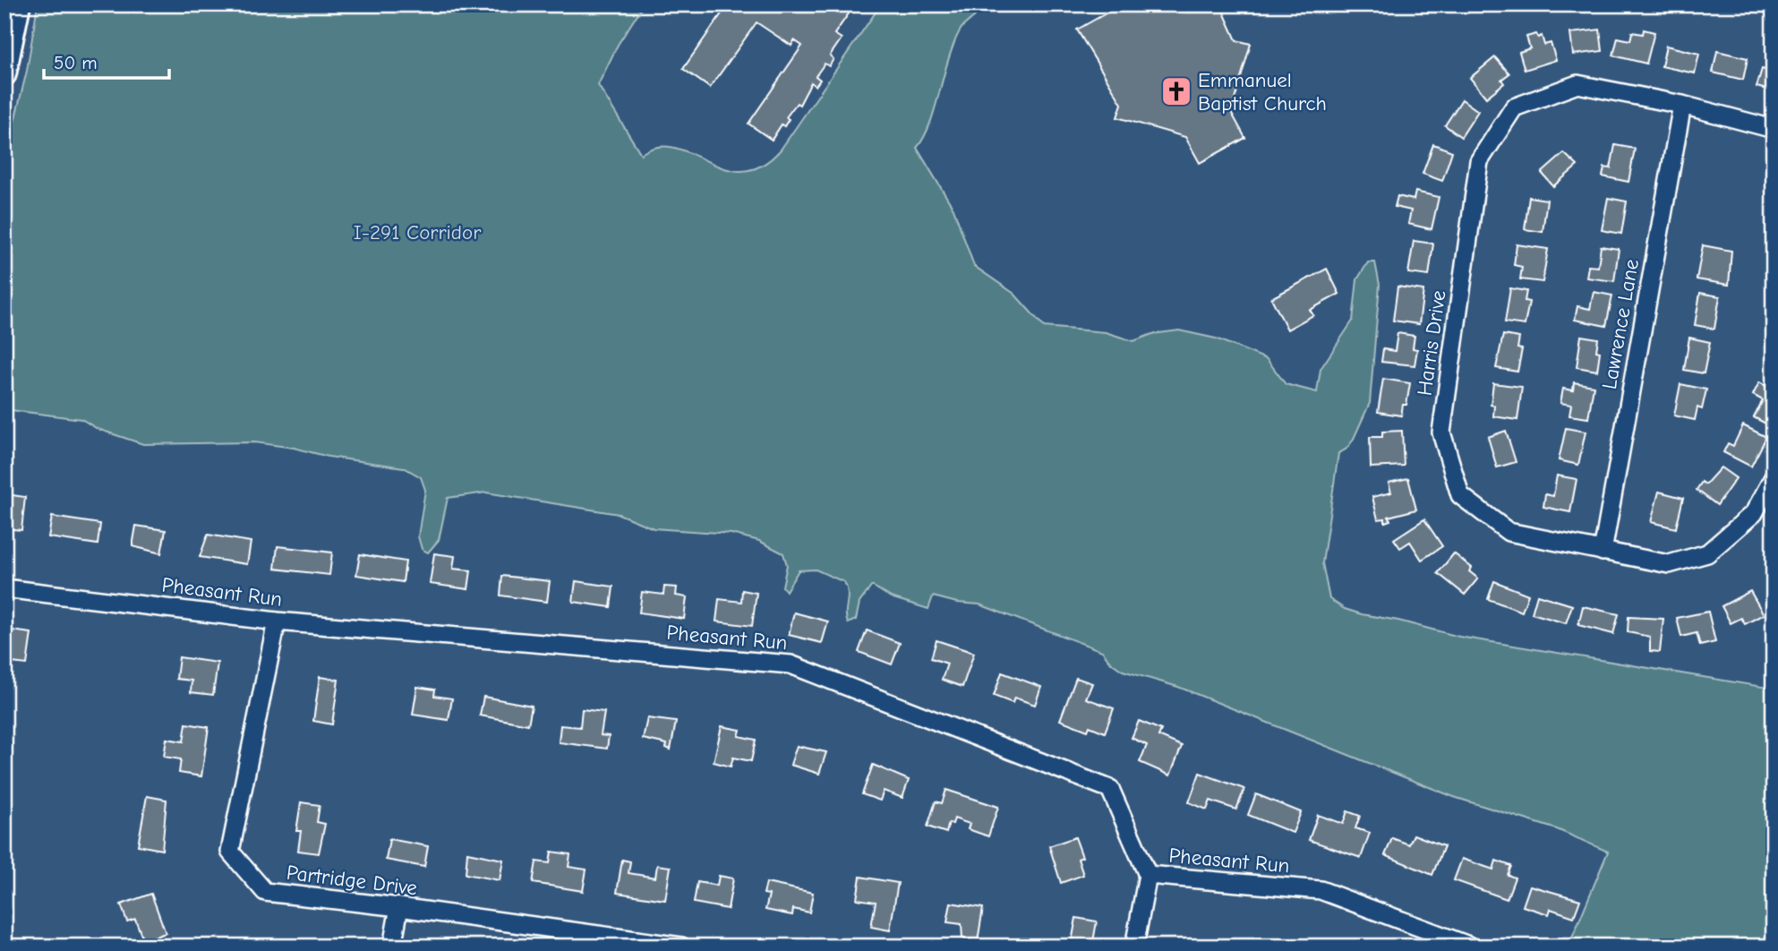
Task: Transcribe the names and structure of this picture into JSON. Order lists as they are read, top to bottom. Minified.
{"streets":{"street":["Lawrence Lane","Harris Drive","Pheasant Run","Partridge Drive"]},"crossings":[["Lawrence Lane","Harris Drive"],["Pheasant Run","Partridge Drive"]],"parks":["I-291 Corridor"],"places":{"church":["Emmanuel Baptist Church"]},"scale_bar":"50 m"}
